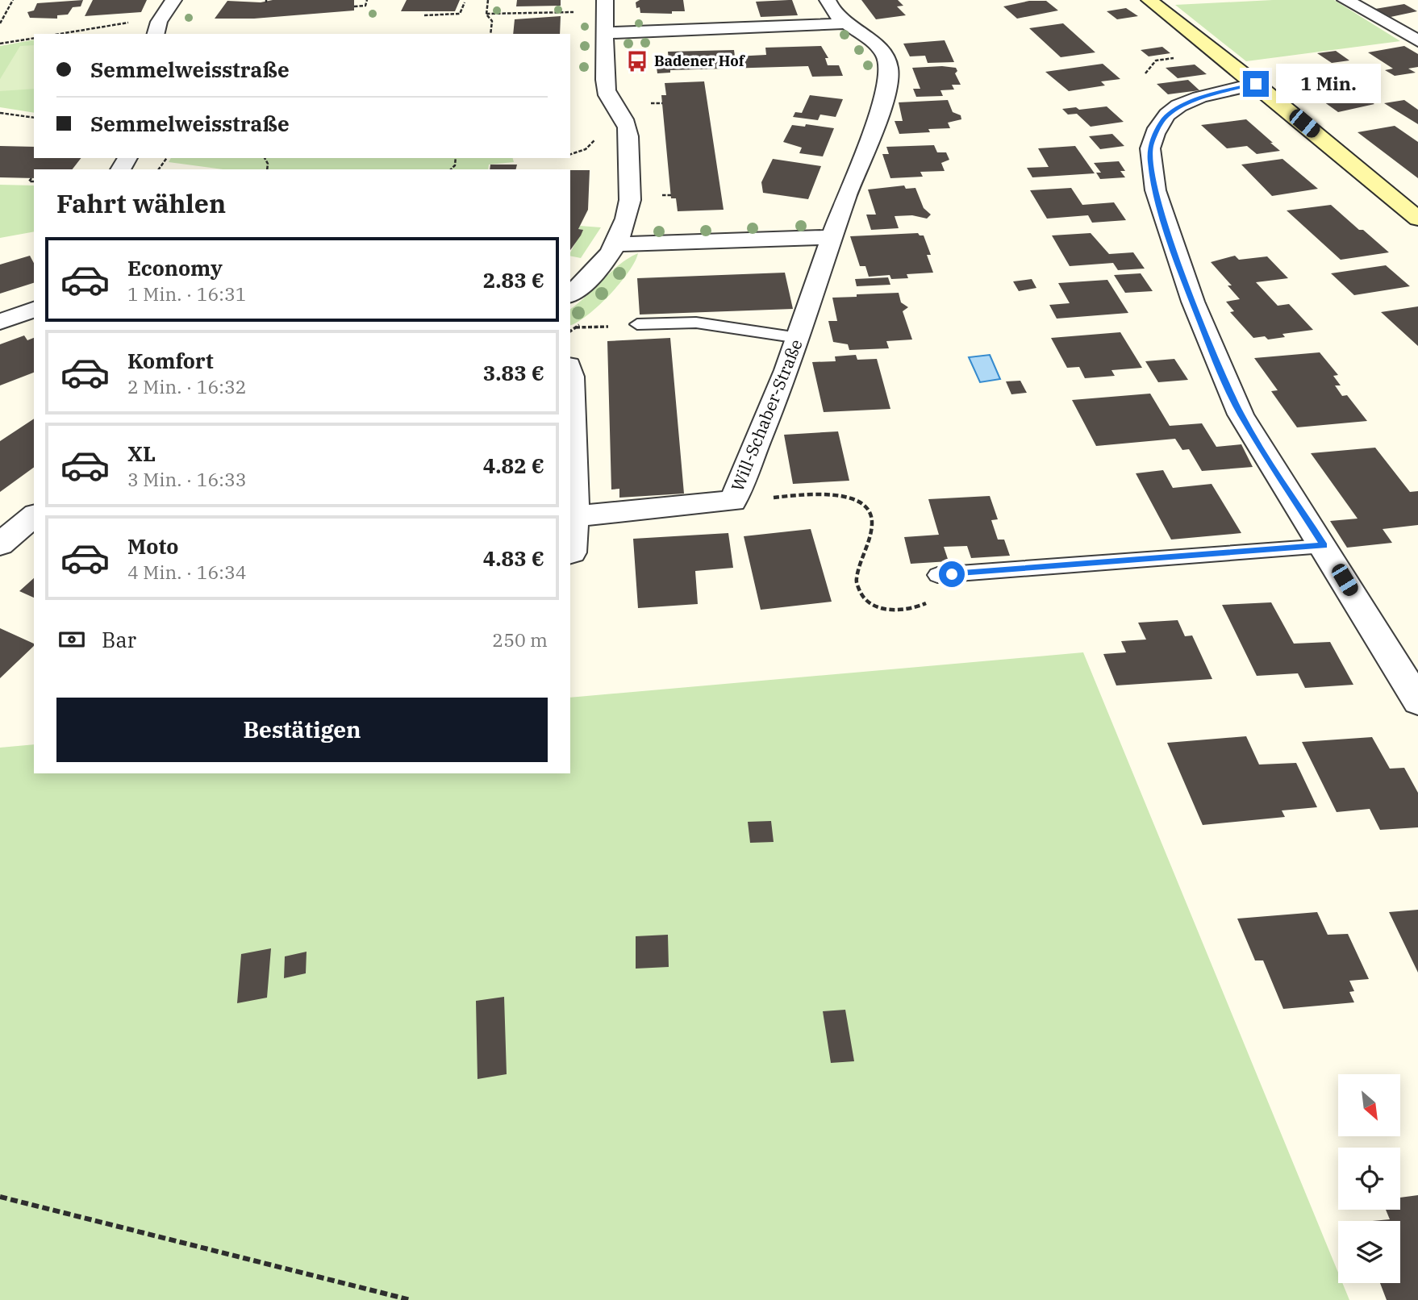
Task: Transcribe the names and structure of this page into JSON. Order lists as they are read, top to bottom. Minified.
{"streets":{"street":["Will-Schaber-Straße"]},"places":{"bus stop":["Badener Hof"]},"north":"bottom right","page":{"banner":["Semmelweisstraße","Semmelweisstraße"],"bubble":"1 Min.","heading":"Fahrt wählen","list":[{"name":"Economy","note":"1 Min. · 16:31","value":"2.83 €"},{"name":"Komfort","note":"2 Min. · 16:32","value":"3.83 €"},{"name":"XL","note":"3 Min. · 16:33","value":"4.82 €"},{"name":"Moto","note":"4 Min. · 16:34","value":"4.83 €"}],"pay":["Bar","250 m"],"buttons":"Bestätigen"}}
